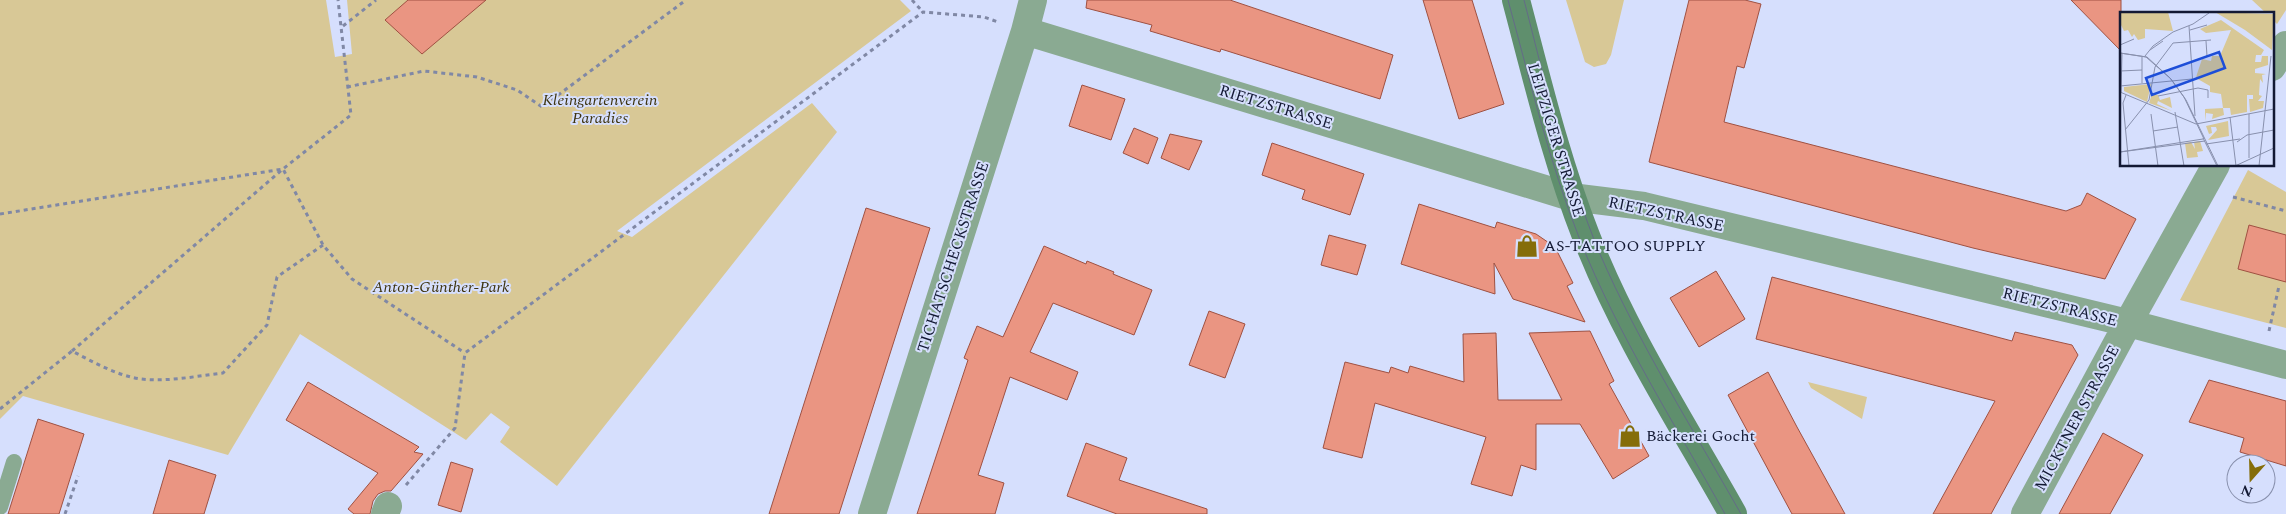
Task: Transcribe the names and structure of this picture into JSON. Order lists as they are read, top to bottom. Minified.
{"streets":{"main road":["LEIPZIGER STRASSE"],"street":["RIETZSTRASSE","TICHATSCHECKSTRASSE","MICKTNER STRASSE"]},"crossings":[["RIETZSTRASSE","LEIPZIGER STRASSE"],["RIETZSTRASSE","TICHATSCHECKSTRASSE"],["RIETZSTRASSE","MICKTNER STRASSE"]],"parks":["Kleingartenverein Paradies","Anton-Günther-Park"],"places":{"shop":["AS-TATTOO SUPPLY","Bäckerei Gocht"]},"north":"bottom"}
